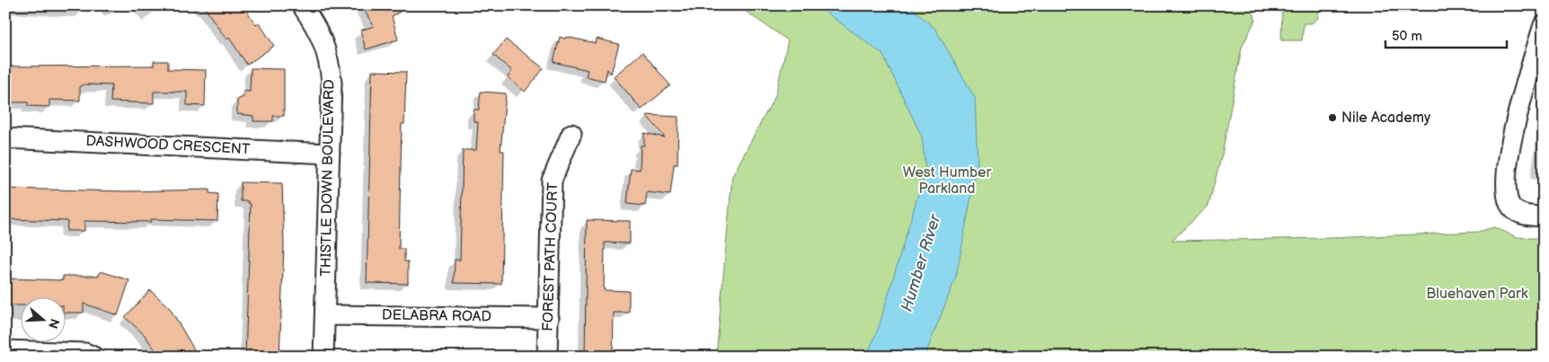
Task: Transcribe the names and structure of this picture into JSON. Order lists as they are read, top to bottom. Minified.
{"streets":{"street":["DASHWOOD CRESCENT","THISTLE DOWN BOULEVARD","FOREST PATH COURT","DELABRA ROAD"]},"crossings":[["DASHWOOD CRESCENT","THISTLE DOWN BOULEVARD"],["THISTLE DOWN BOULEVARD","DELABRA ROAD"],["FOREST PATH COURT","DELABRA ROAD"]],"water":["Humber River"],"parks":["West Humber Parkland","Bluehaven Park"],"places":["Nile Academy"],"scale_bar":"50 m","north":"right"}
